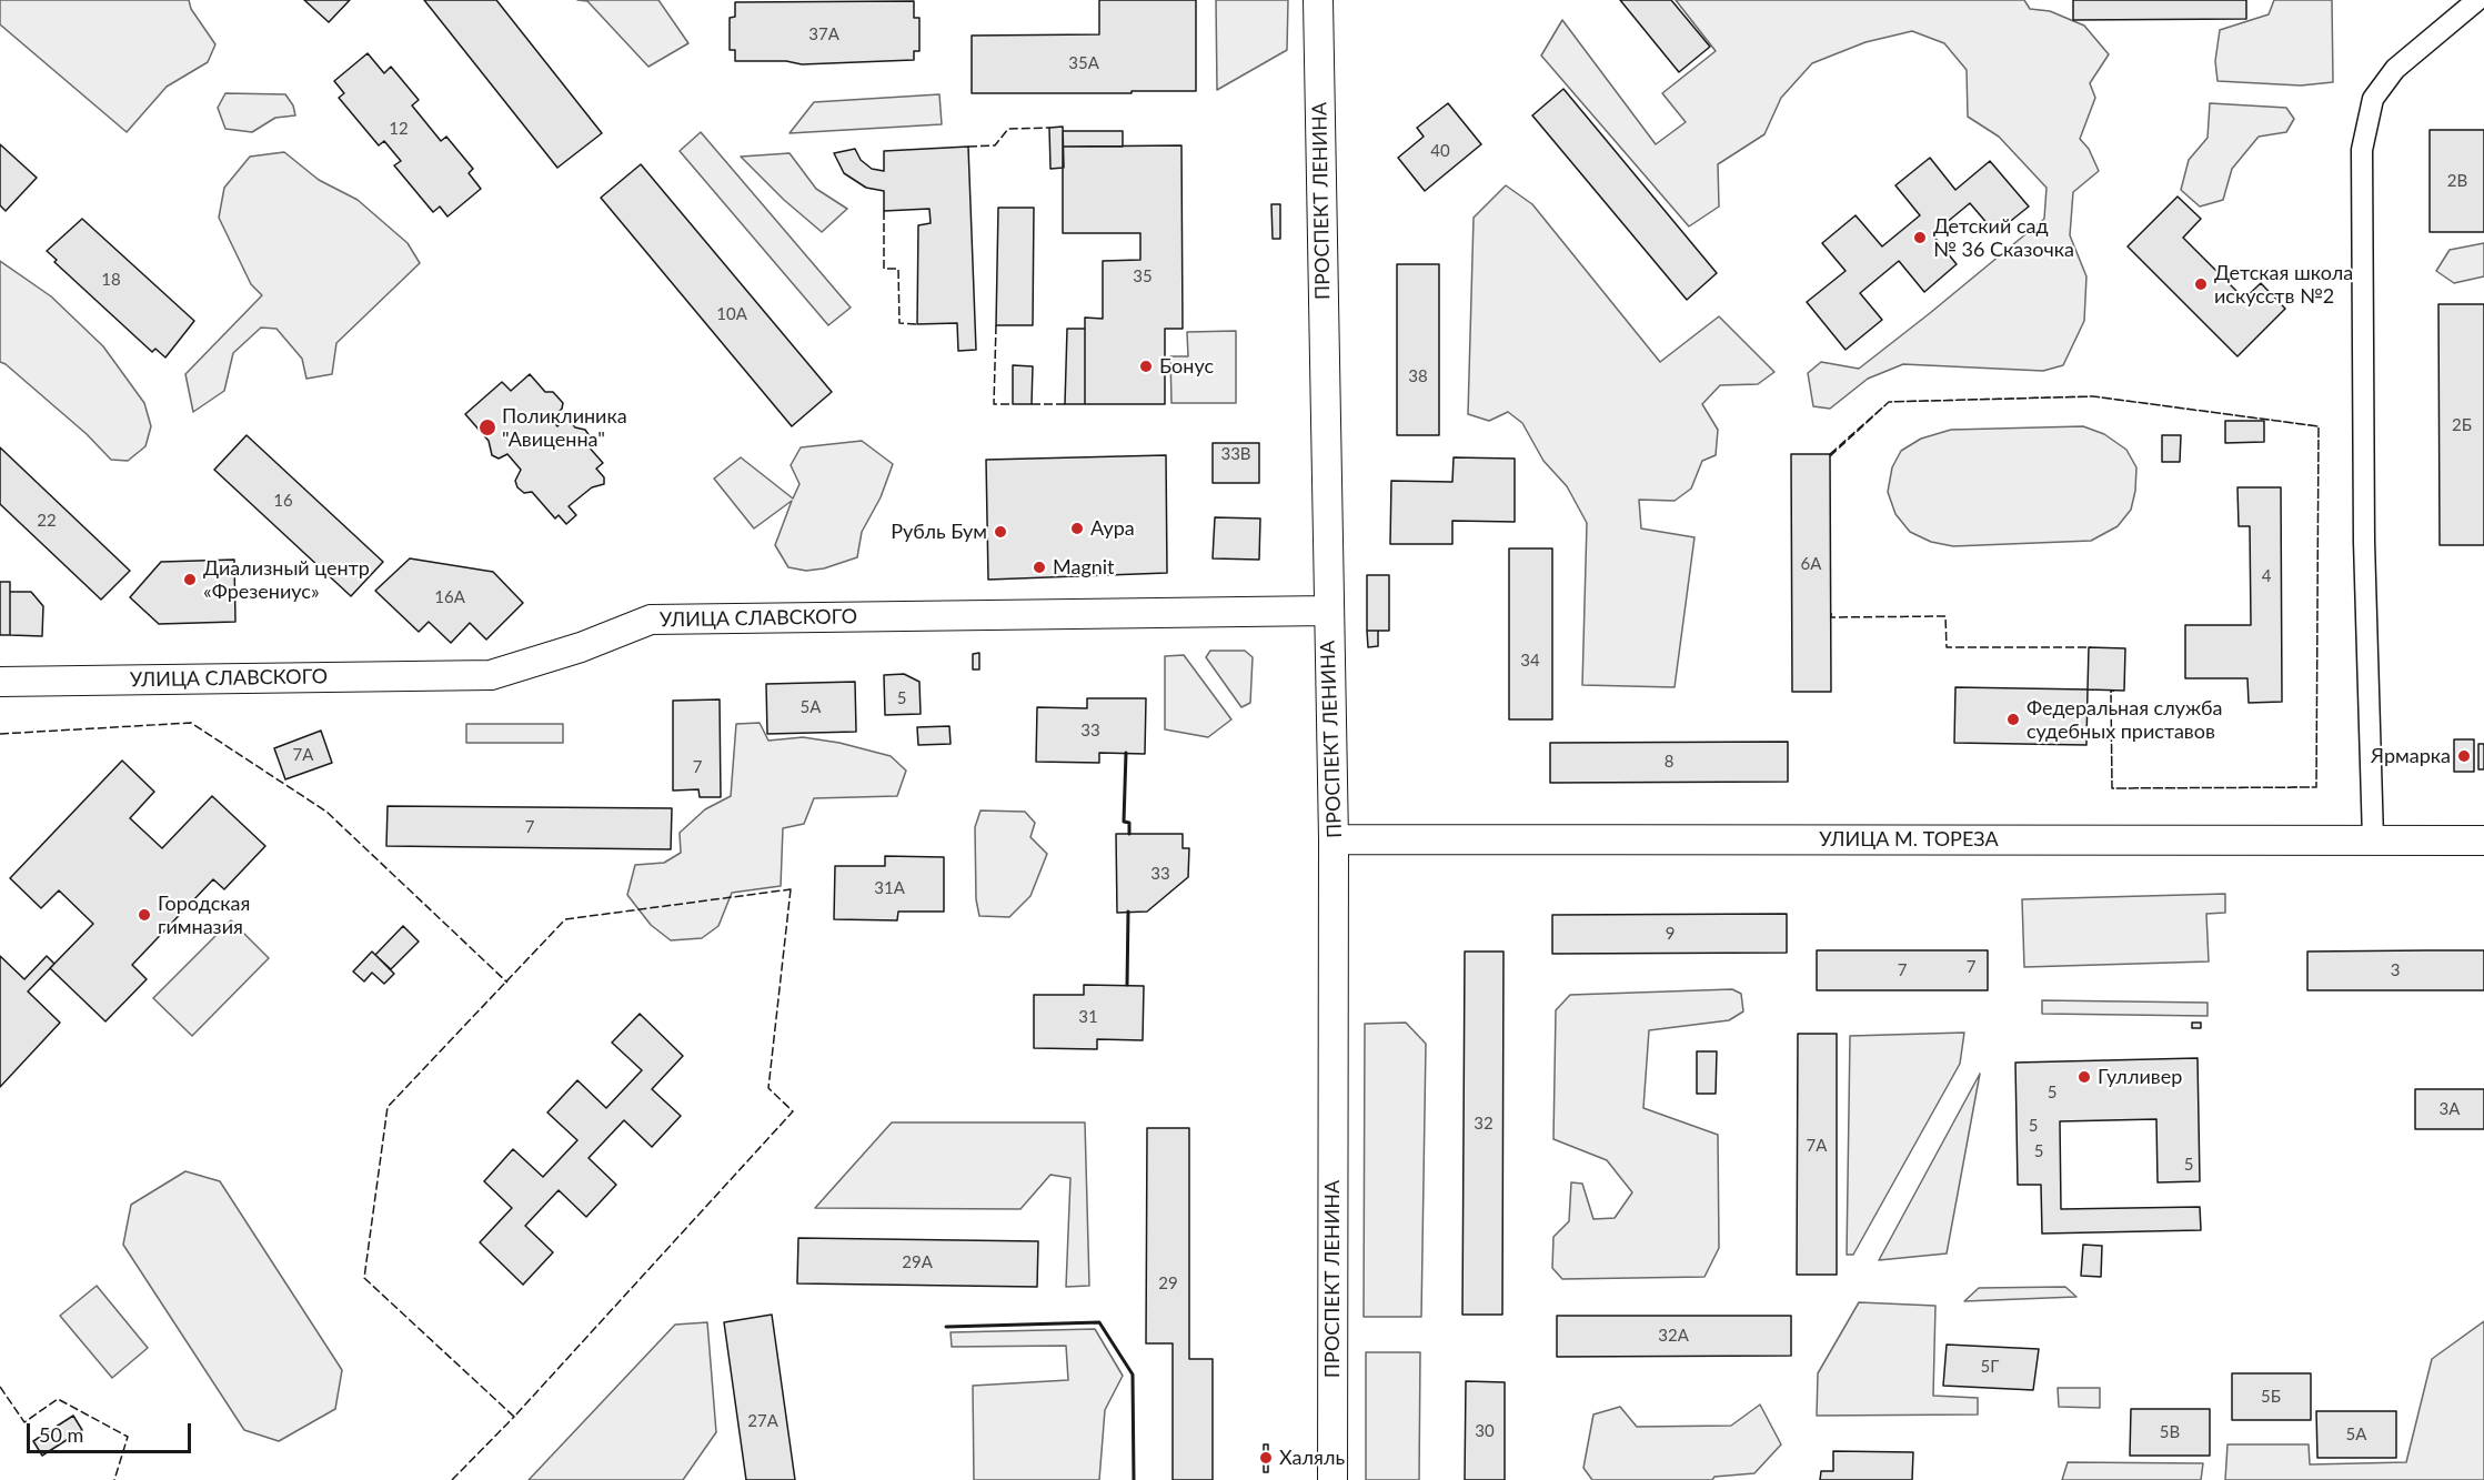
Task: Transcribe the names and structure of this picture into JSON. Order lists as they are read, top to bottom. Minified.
{"streets":{"street":["ПРОСПЕКТ ЛЕНИНА","УЛИЦА СЛАВСКОГО","УЛИЦА М. ТОРЕЗА"]},"crossings":[["ПРОСПЕКТ ЛЕНИНА","УЛИЦА СЛАВСКОГО"],["ПРОСПЕКТ ЛЕНИНА","УЛИЦА М. ТОРЕЗА"]],"places":["Детский сад № 36 Сказочка","Детская школа искусств №2","Бонус","Поликлиника \"Авиценна\"","Аура","Рубль Бум","Magnit","Диализный центр «Фрезениус»","Федеральная служба судебных приставов","Ярмарка","Городская гимназия","Гулливер","Халяль"],"house_numbers":["37А","35А","12","40","2В","35","18","10А","38","2Б","33В","16","22","6А","4","16А","34","5","5А","33","7А","8","7","7","33","31А","9","7","7","3","31","5","3А","32","5","7А","5","5","29А","29","32А","5Г","5Б","27А","30","5В","5А"],"scale_bar":"50 m"}
